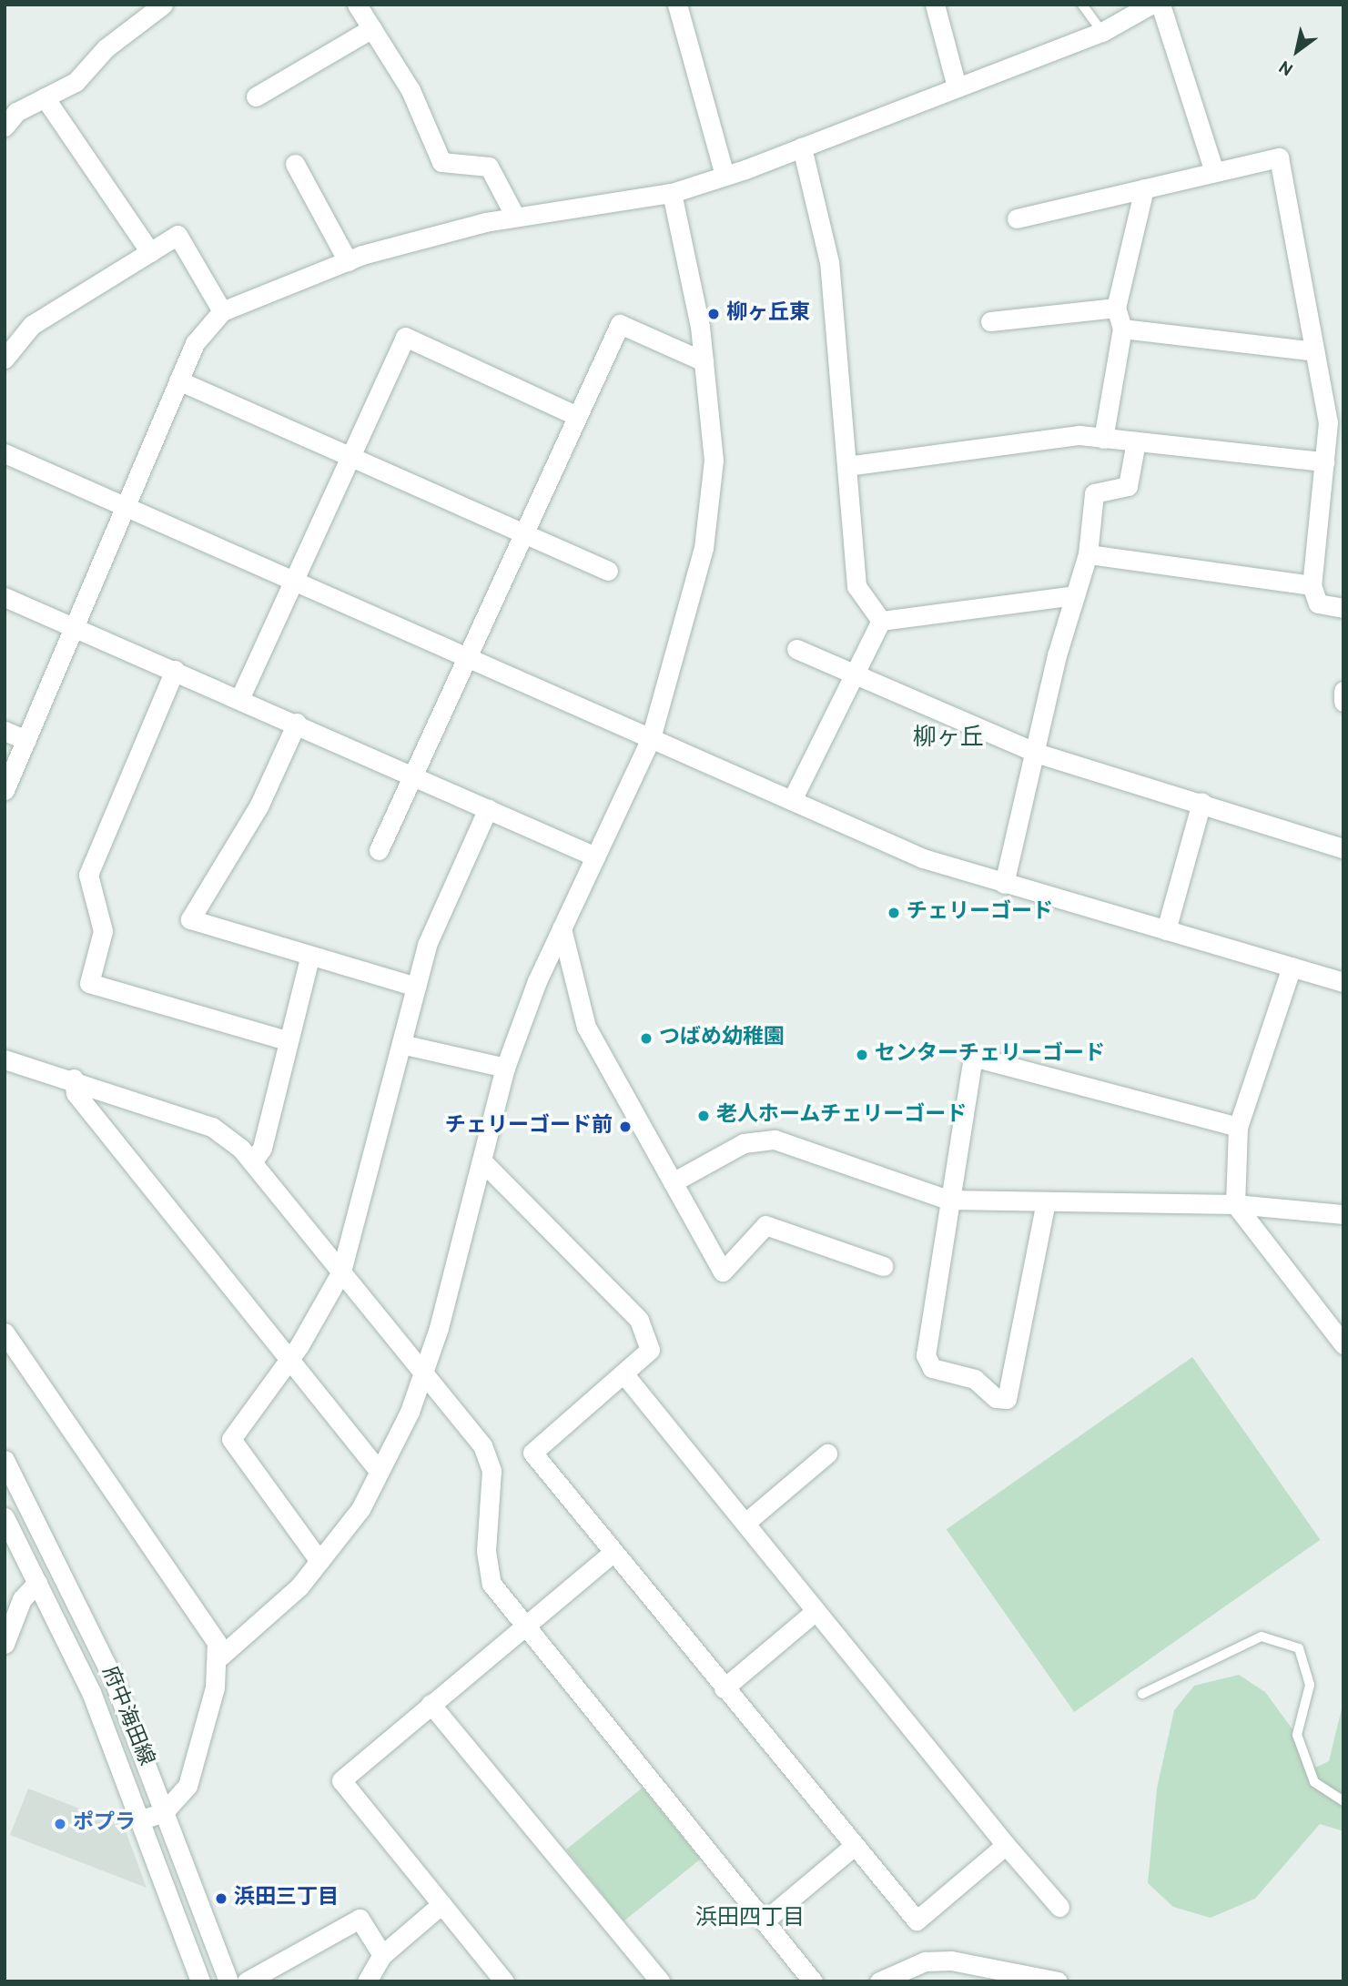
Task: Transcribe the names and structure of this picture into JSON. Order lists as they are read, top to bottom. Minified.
{"streets":{"street":["府中海田線"]},"districts":["柳ヶ丘","浜田四丁目"],"places":["柳ヶ丘東","チェリーゴード","つばめ幼稚園","センターチェリーゴード","老人ホームチェリーゴード","チェリーゴード前","ポプラ","浜田三丁目"],"north":"bottom left"}
